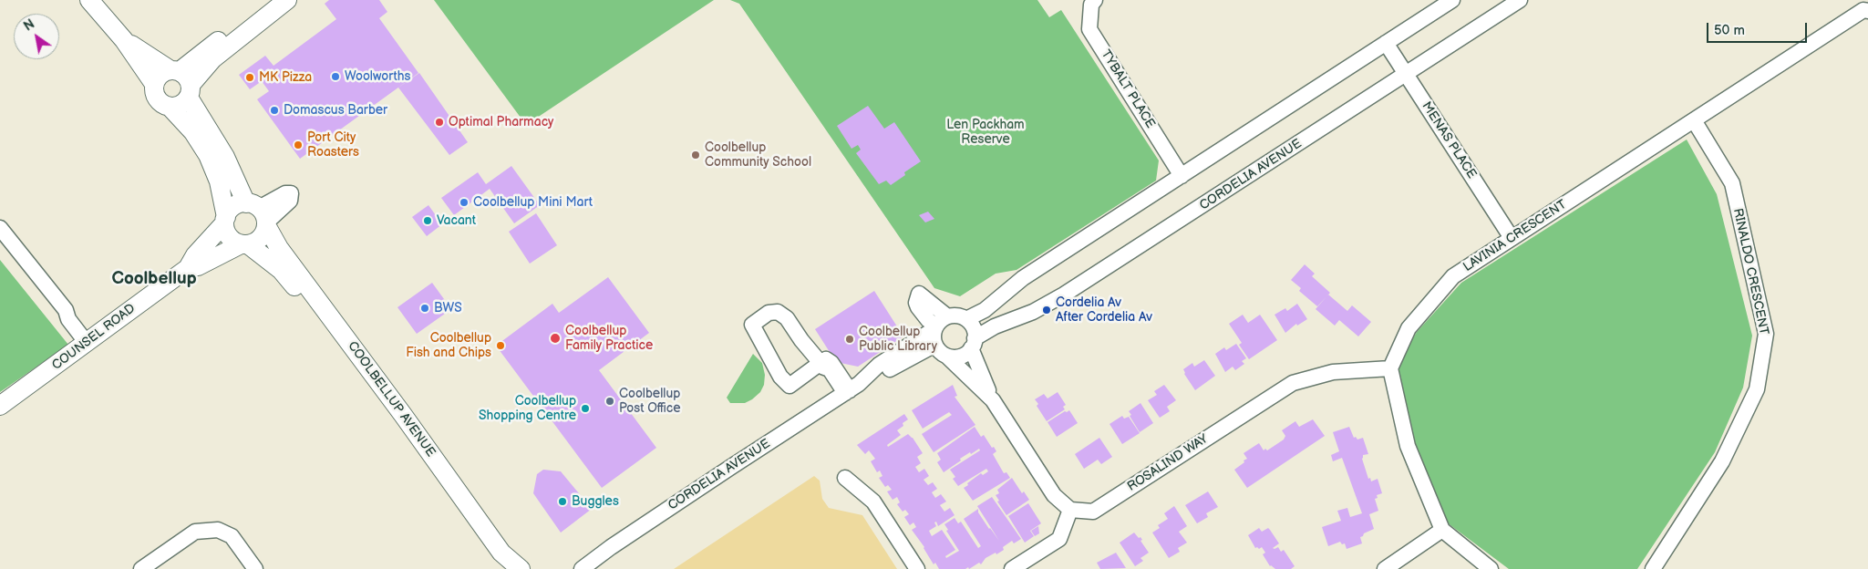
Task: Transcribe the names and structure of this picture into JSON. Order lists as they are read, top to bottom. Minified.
{"streets":{"street":["TYBALT PLACE","MENAS PLACE","CORDELIA AVENUE","LAVINIA CRESCENT","RINALDO CRESCENT","COUNSEL ROAD","COOLBELLUP AVENUE","ROSALIND WAY"]},"crossings":[["MENAS PLACE","CORDELIA AVENUE"],["MENAS PLACE","LAVINIA CRESCENT"],["LAVINIA CRESCENT","RINALDO CRESCENT"],["LAVINIA CRESCENT","ROSALIND WAY"],["COUNSEL ROAD","COOLBELLUP AVENUE"]],"districts":["Coolbellup"],"parks":["Len Packham Reserve"],"places":["Woolworths","MK Pizza","Domascus Barber","Optimal Pharmacy","Port City Roasters","Coolbellup Community School","Coolbellup Mini Mart","Vacant","BWS","Cordelia Av After Cordelia Av","Coolbellup Family Practice","Coolbellup Public Library","Coolbellup Fish and Chips","Coolbellup Post Office","Coolbellup Shopping Centre","Buggles"],"scale_bar":"50 m","north":"top left"}
